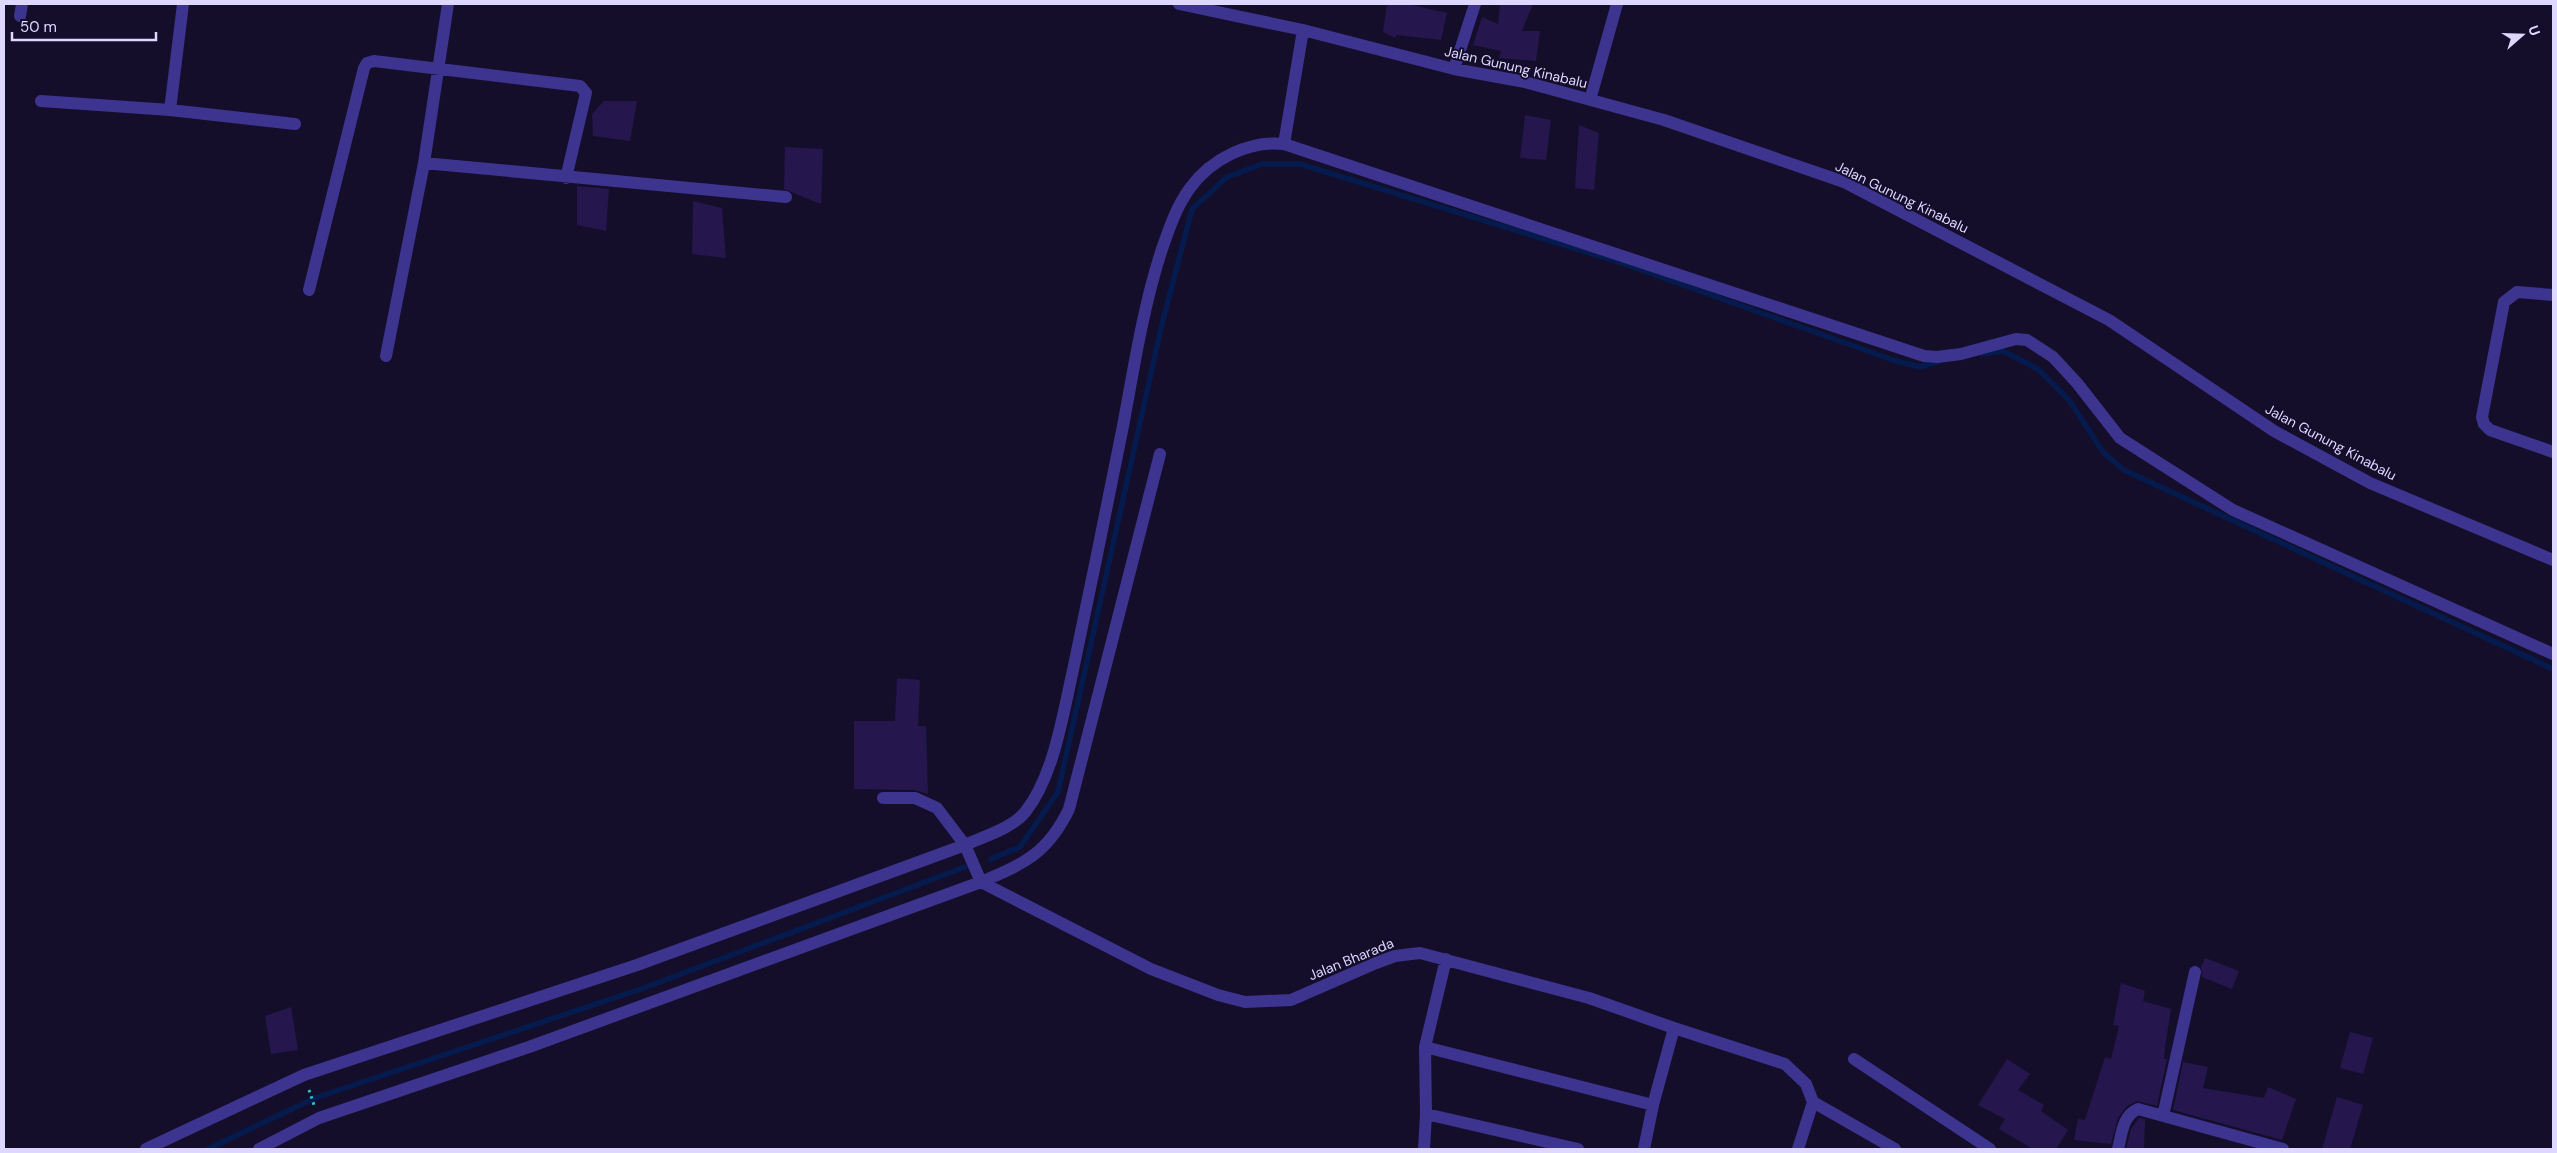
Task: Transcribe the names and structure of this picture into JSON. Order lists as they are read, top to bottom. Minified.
{"streets":{"street":["Jalan Gunung Kinabalu","Jalan Bharada"]},"scale_bar":"50 m","north":"right"}
